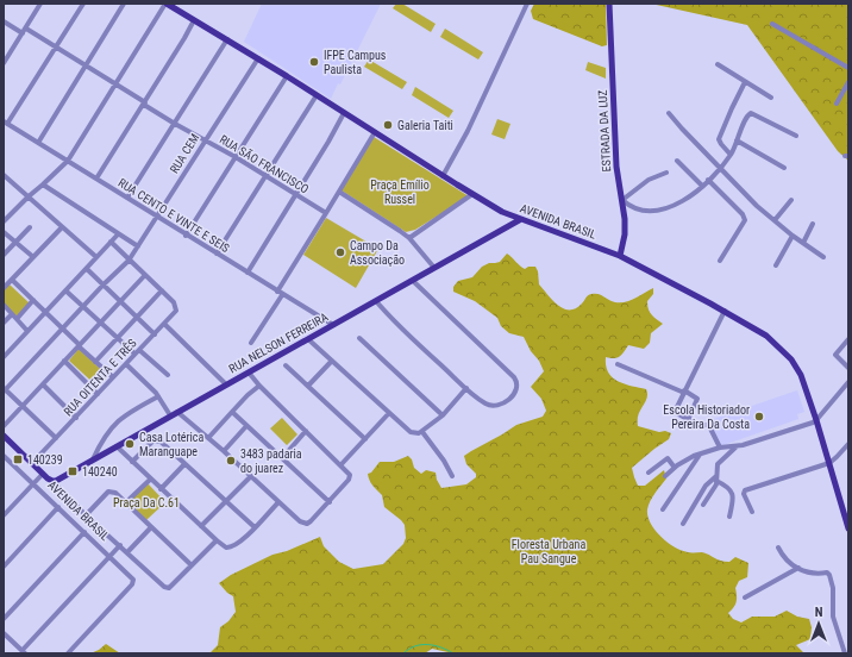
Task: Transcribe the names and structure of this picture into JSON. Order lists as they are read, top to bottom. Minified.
{"streets":{"main road":["ESTRADA DA LUZ","AVENIDA BRASIL","RUA NELSON FERREIRA"],"street":["RUA CEM","RUA SÃO FRANCISCO","RUA CENTO E VINTE E SEIS","RUA OITENTA E TRÊS"]},"crossings":[["ESTRADA DA LUZ","AVENIDA BRASIL"],["RUA CEM","RUA SÃO FRANCISCO"],["RUA CEM","RUA CENTO E VINTE E SEIS"],["RUA CEM","AVENIDA BRASIL"],["RUA CENTO E VINTE E SEIS","RUA NELSON FERREIRA"],["AVENIDA BRASIL","RUA NELSON FERREIRA"]],"parks":["Praça Emílio Russel","Praça Da C.61","Floresta Urbana Pau Sangue"],"places":{"other":["IFPE Campus Paulista","Galeria Taiti","Campo Da Associação","Escola Historiador Pereira Da Costa","Casa Lotérica Maranguape","3483 padaria do juarez"],"transit":["140239","140240"]},"north":"top"}
